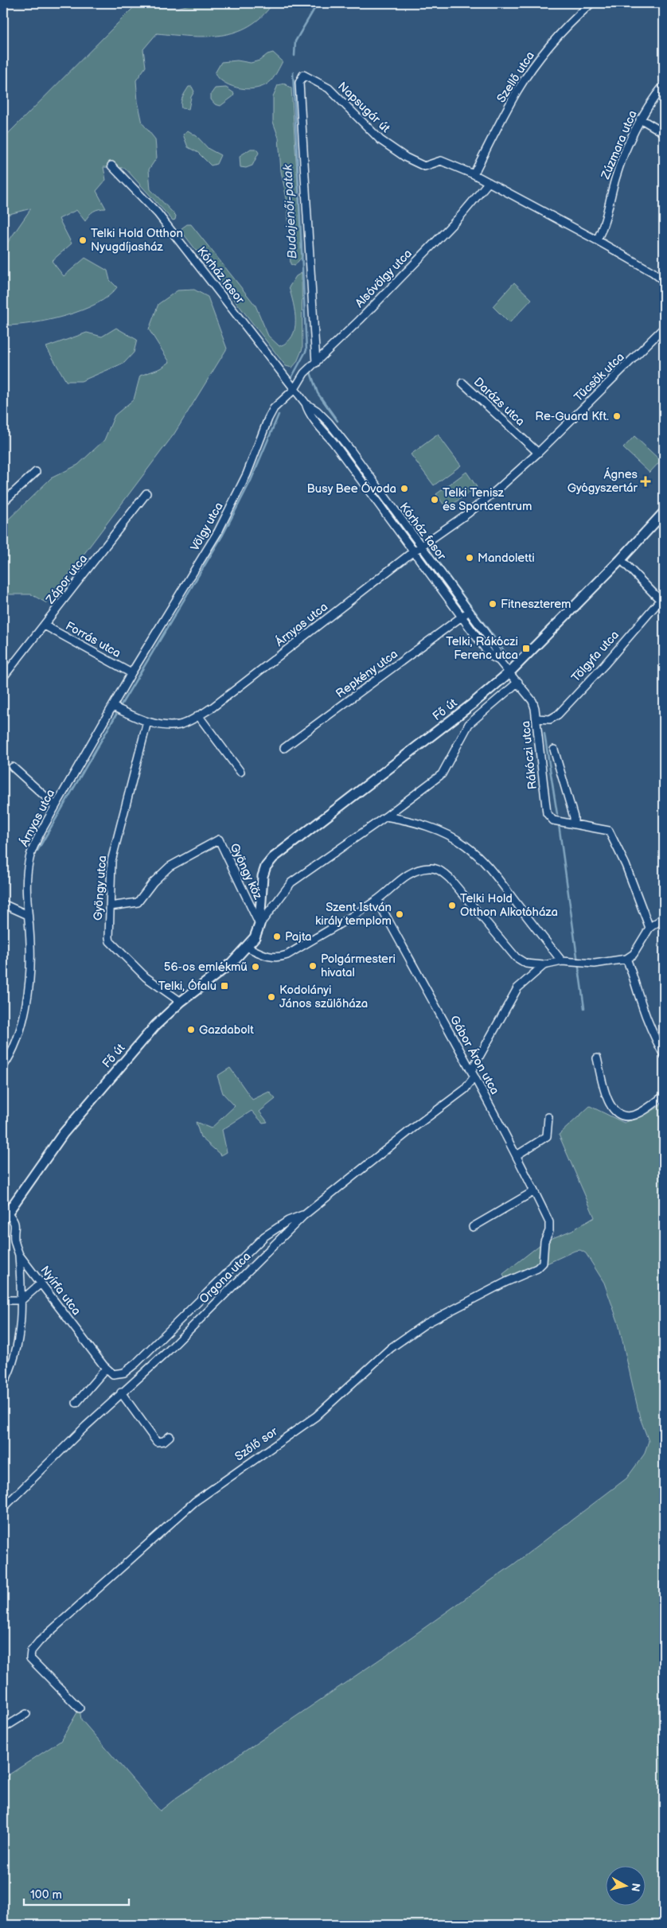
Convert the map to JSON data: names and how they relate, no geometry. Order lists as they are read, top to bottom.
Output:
{
  "streets": {
    "main road": ["Fő út"],
    "street": [
      "Szellő utca",
      "Napsugár út",
      "Zúzmara utca",
      "Kórház fasor",
      "Alsóvölgy utca",
      "Tücsök utca",
      "Darázs utca",
      "Völgy utca",
      "Zápor utca",
      "Árnyas utca",
      "Forrás utca",
      "Tölgyfa utca",
      "Repkény utca",
      "Rákóczi utca",
      "Gyöngy köz",
      "Gyöngy utca",
      "Gábor Áron utca",
      "Orgona utca",
      "Nyírfa utca",
      "Szőlő sor"
    ]
  },
  "crossings": [
    ["Szellő utca", "Napsugár út"],
    ["Napsugár út", "Zúzmara utca"],
    ["Napsugár út", "Alsóvölgy utca"],
    ["Kórház fasor", "Alsóvölgy utca"],
    ["Kórház fasor", "Tücsök utca"],
    ["Kórház fasor", "Völgy utca"],
    ["Kórház fasor", "Árnyas utca"],
    ["Kórház fasor", "Repkény utca"],
    ["Kórház fasor", "Fő út"],
    ["Kórház fasor", "Rákóczi utca"],
    ["Alsóvölgy utca", "Völgy utca"],
    ["Tücsök utca", "Darázs utca"],
    ["Tücsök utca", "Árnyas utca"],
    ["Völgy utca", "Árnyas utca"],
    ["Völgy utca", "Forrás utca"],
    ["Zápor utca", "Forrás utca"],
    ["Árnyas utca", "Forrás utca"],
    ["Árnyas utca", "Gyöngy utca"],
    ["Tölgyfa utca", "Rákóczi utca"],
    ["Fő út", "Rákóczi utca"],
    ["Fő út", "Gyöngy köz"],
    ["Fő út", "Gyöngy utca"],
    ["Fő út", "Nyírfa utca"],
    ["Gyöngy köz", "Gyöngy utca"],
    ["Gábor Áron utca", "Orgona utca"],
    ["Gábor Áron utca", "Szőlő sor"],
    ["Orgona utca", "Nyírfa utca"]
  ],
  "water": ["Budajenői-patak"],
  "places": {
    "other": [
      "Telki Hold Otthon Nyugdíjasház",
      "Re-Guard Kft.",
      "Busy Bee Óvoda",
      "Telki Tenisz és Sportcentrum",
      "Mandoletti",
      "Fitneszterem",
      "Telki Hold Otthon Alkotóháza",
      "Szent István király templom",
      "Pajta",
      "Polgármesteri hivatal",
      "56-os emlékmű",
      "Kodolányi János szülőháza",
      "Gazdabolt"
    ],
    "health": ["Ágnes Gyógyszertár"],
    "transit": ["Telki, Rákóczi Ferenc utca", "Telki, Ófalu"]
  },
  "scale_bar": "100 m",
  "north": "right"
}
